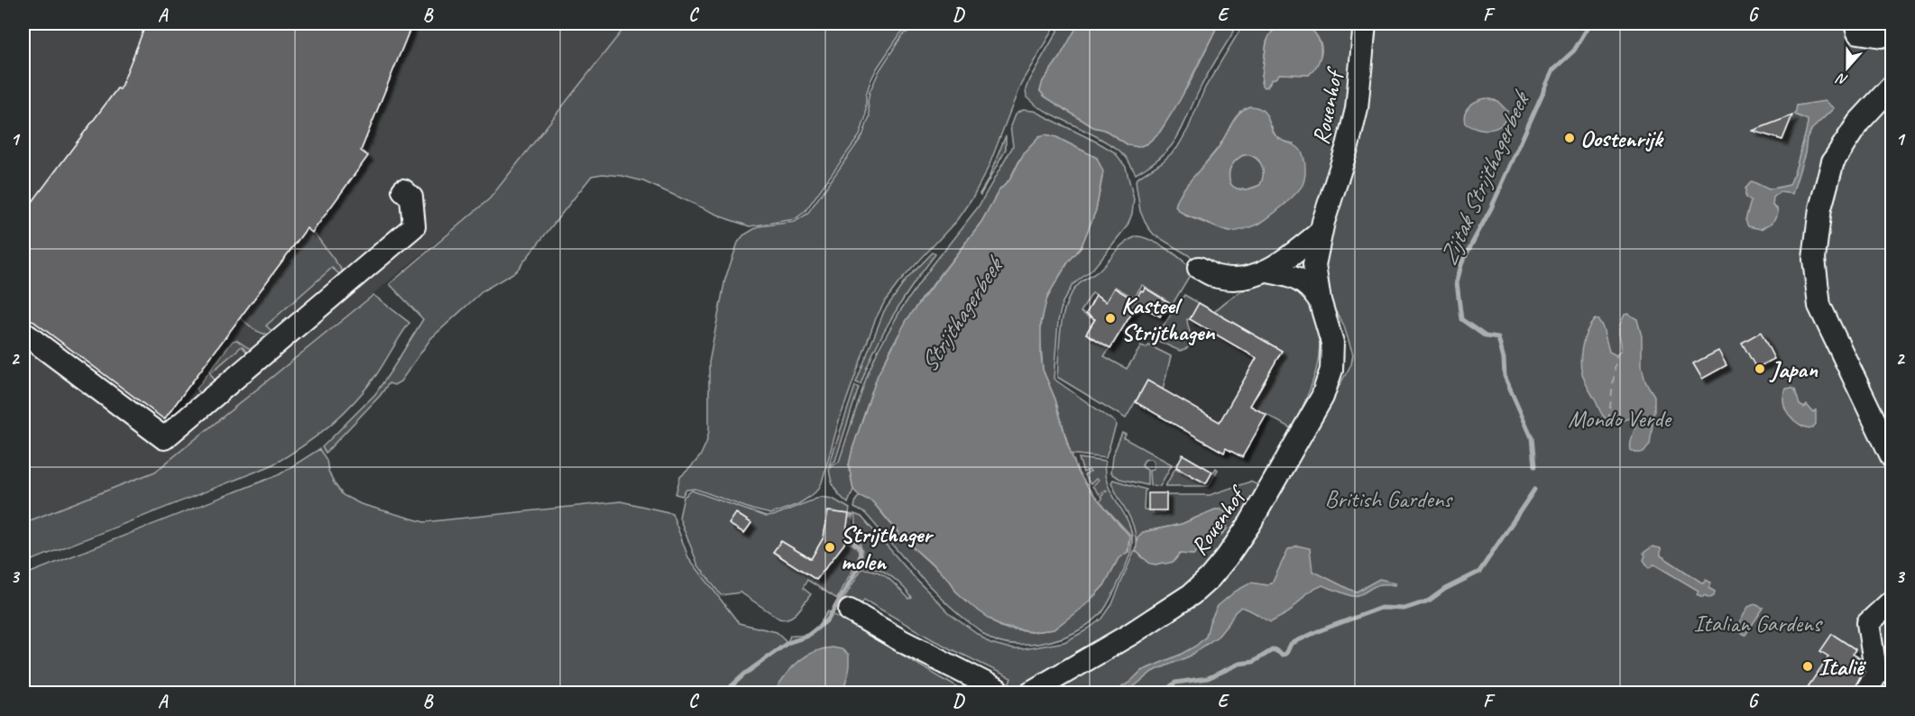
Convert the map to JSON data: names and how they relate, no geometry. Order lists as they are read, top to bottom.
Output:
{
  "streets": {
    "street": ["Rouenhof"]
  },
  "water": ["Zijtak Strijthagerbeek", "Strijthagerbeek"],
  "parks": ["Mondo Verde", "British Gardens", "Italian Gardens"],
  "places": [
    "Oostenrijk",
    "Kasteel Strijthagen",
    "Japan",
    "Strijthager molen",
    "Italië"
  ],
  "north": "bottom",
  "grid": {
    "columns": [
      "A",
      "B",
      "C",
      "D",
      "E",
      "F",
      "G"
    ],
    "rows": ["1", "2", "3"]
  }
}
